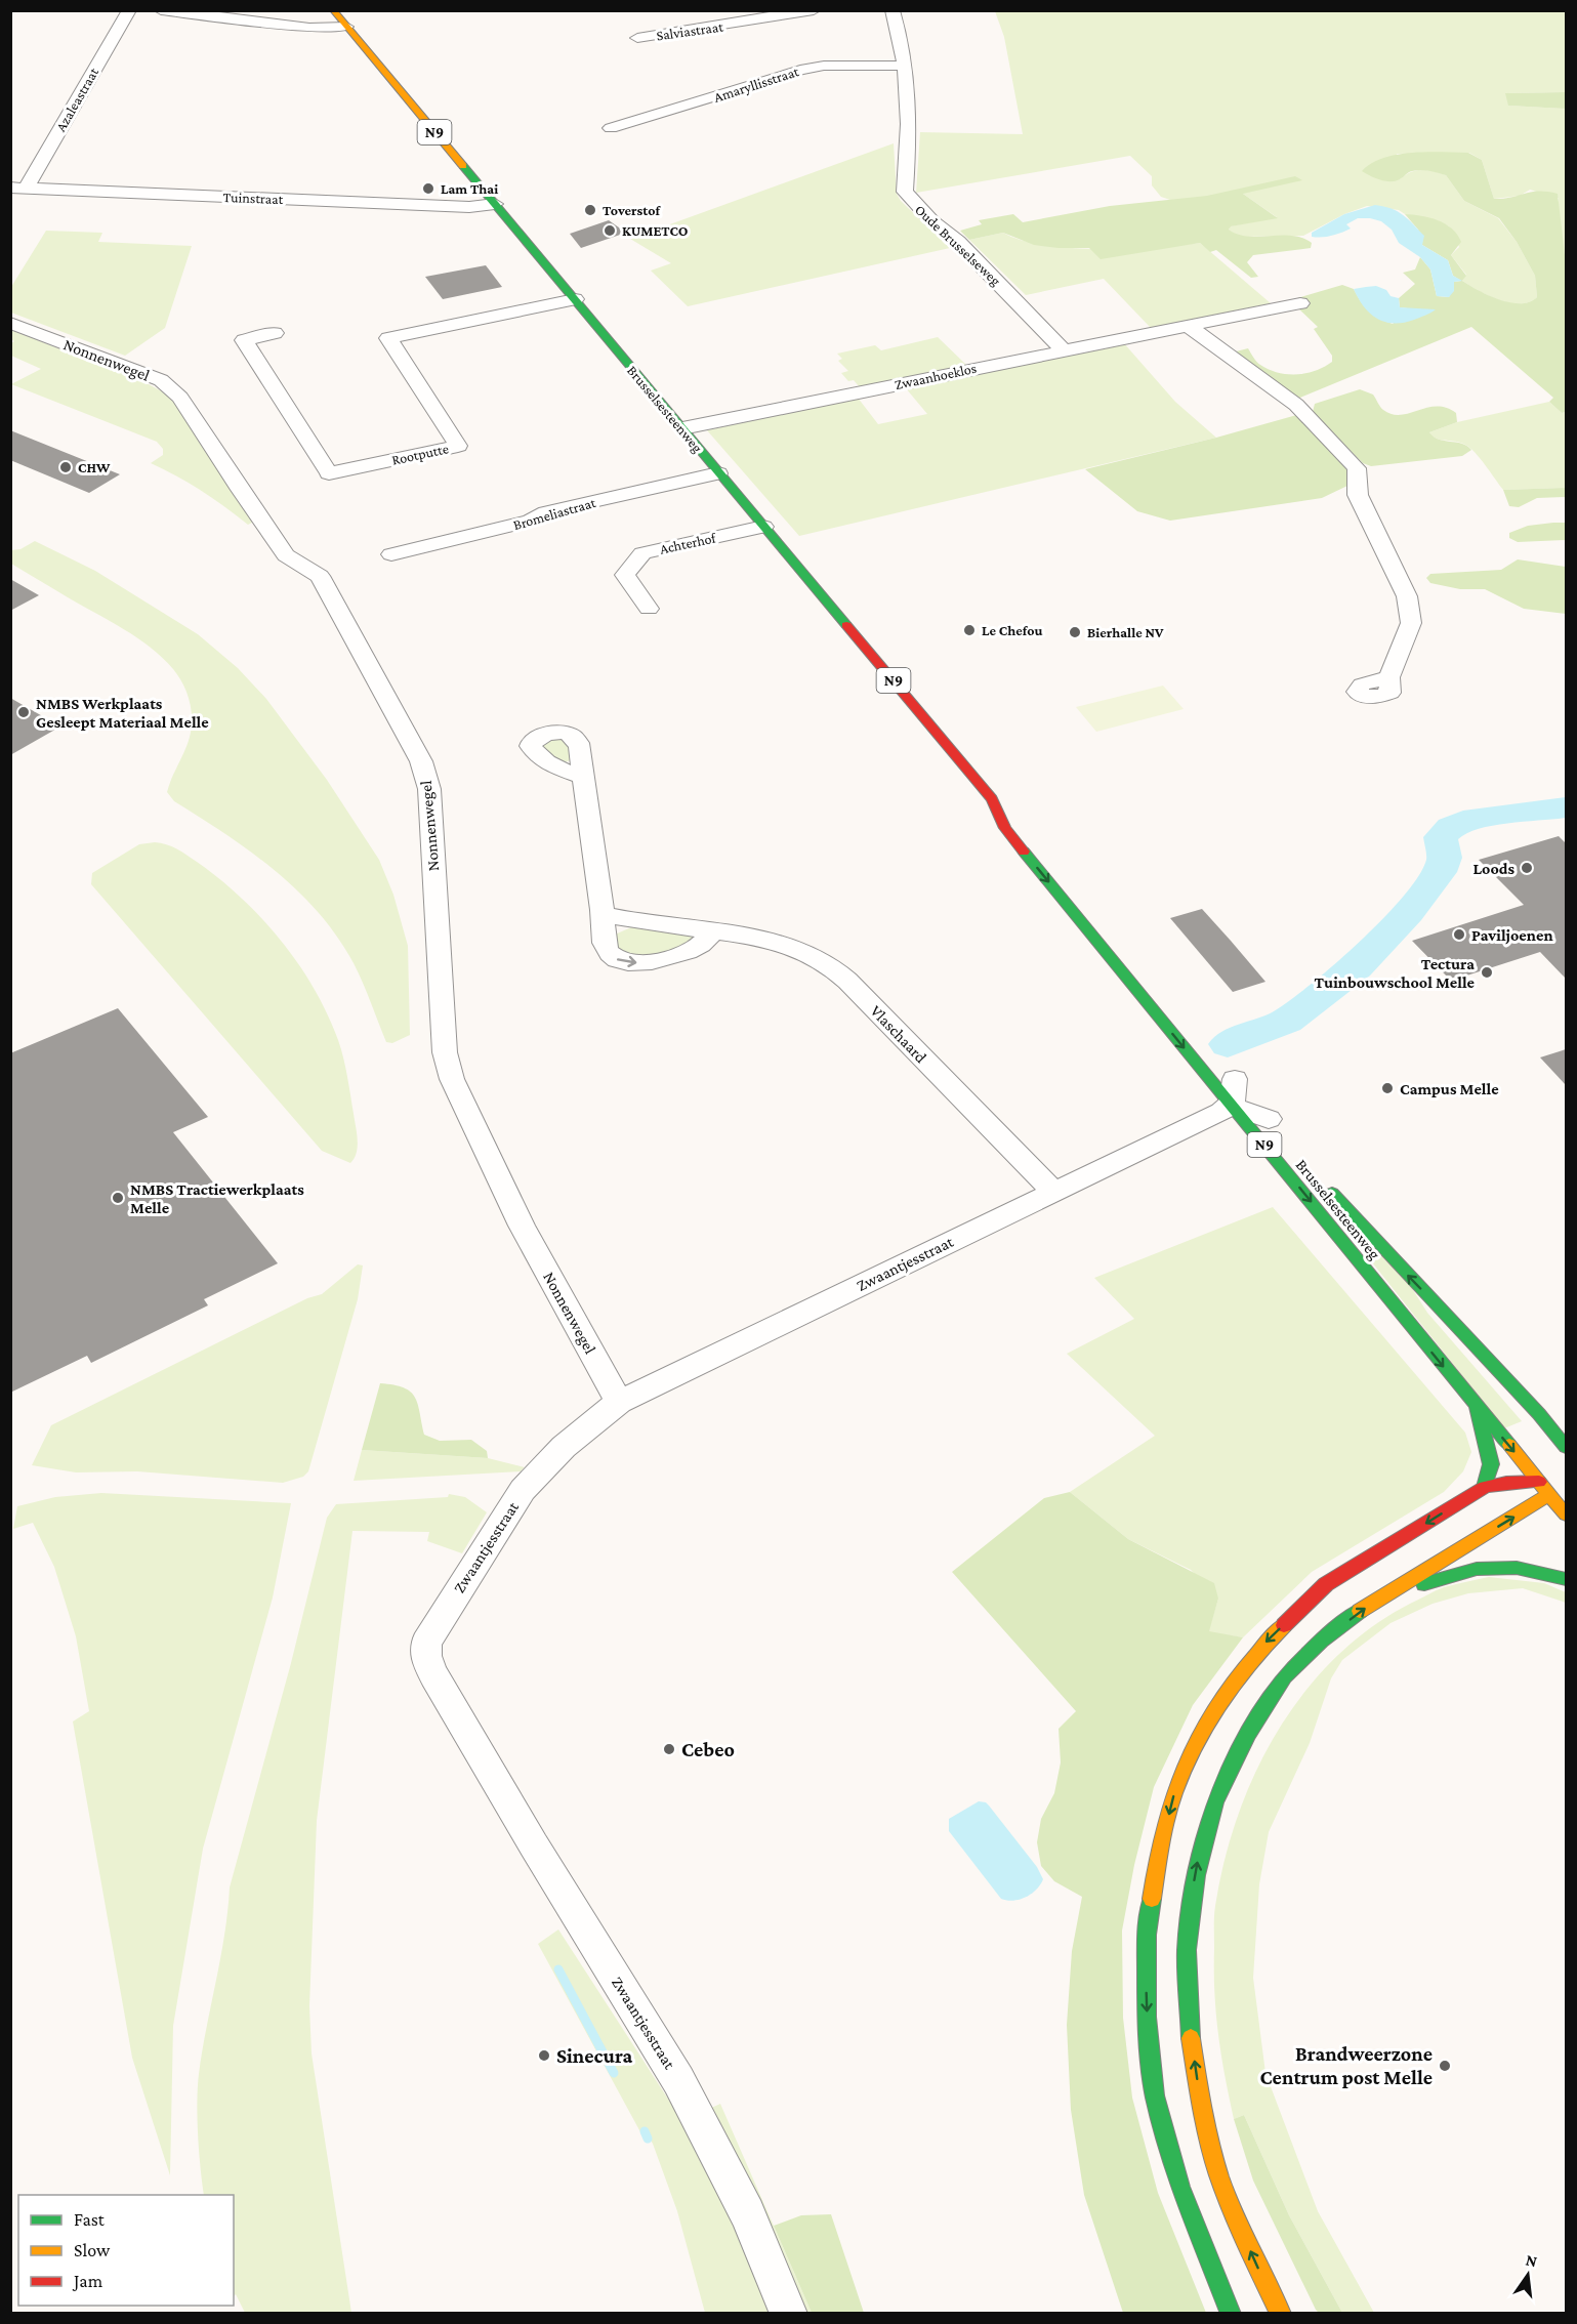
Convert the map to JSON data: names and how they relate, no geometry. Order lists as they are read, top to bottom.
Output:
{
  "streets": {
    "main road": ["N9", "Brusselsesteenweg"],
    "street": [
      "Salviastraat",
      "Amaryllisstraat",
      "Azaleastraat",
      "Tuinstraat",
      "Oude Brusselseweg",
      "Nonnenwegel",
      "Zwaanhoeklos",
      "Rootputte",
      "Bromeliastraat",
      "Achterhof",
      "Vlaschaard",
      "Zwaantjesstraat"
    ]
  },
  "crossings": [
    ["Amaryllisstraat", "Oude Brusselseweg"],
    ["Azaleastraat", "Tuinstraat"],
    ["Tuinstraat", "Brusselsesteenweg"],
    ["Oude Brusselseweg", "Zwaanhoeklos"],
    ["Nonnenwegel", "Zwaantjesstraat"],
    ["Zwaanhoeklos", "Brusselsesteenweg"],
    ["Brusselsesteenweg", "Rootputte"],
    ["Brusselsesteenweg", "Bromeliastraat"],
    ["Brusselsesteenweg", "Achterhof"],
    ["Brusselsesteenweg", "Zwaantjesstraat"],
    ["Vlaschaard", "Zwaantjesstraat"]
  ],
  "places": [
    "Lam Thai",
    "Toverstof",
    "KUMETCO",
    "CHW",
    "Le Chefou",
    "Bierhalle NV",
    "NMBS Werkplaats Gesleept Materiaal Melle",
    "Loods",
    "Paviljoenen",
    "Tectura Tuinbouwschool Melle",
    "Campus Melle",
    "NMBS Tractiewerkplaats Melle",
    "Cebeo",
    "Sinecura",
    "Brandweerzone Centrum post Melle"
  ],
  "legend": ["Fast", "Slow", "Jam"],
  "north": "top"
}
